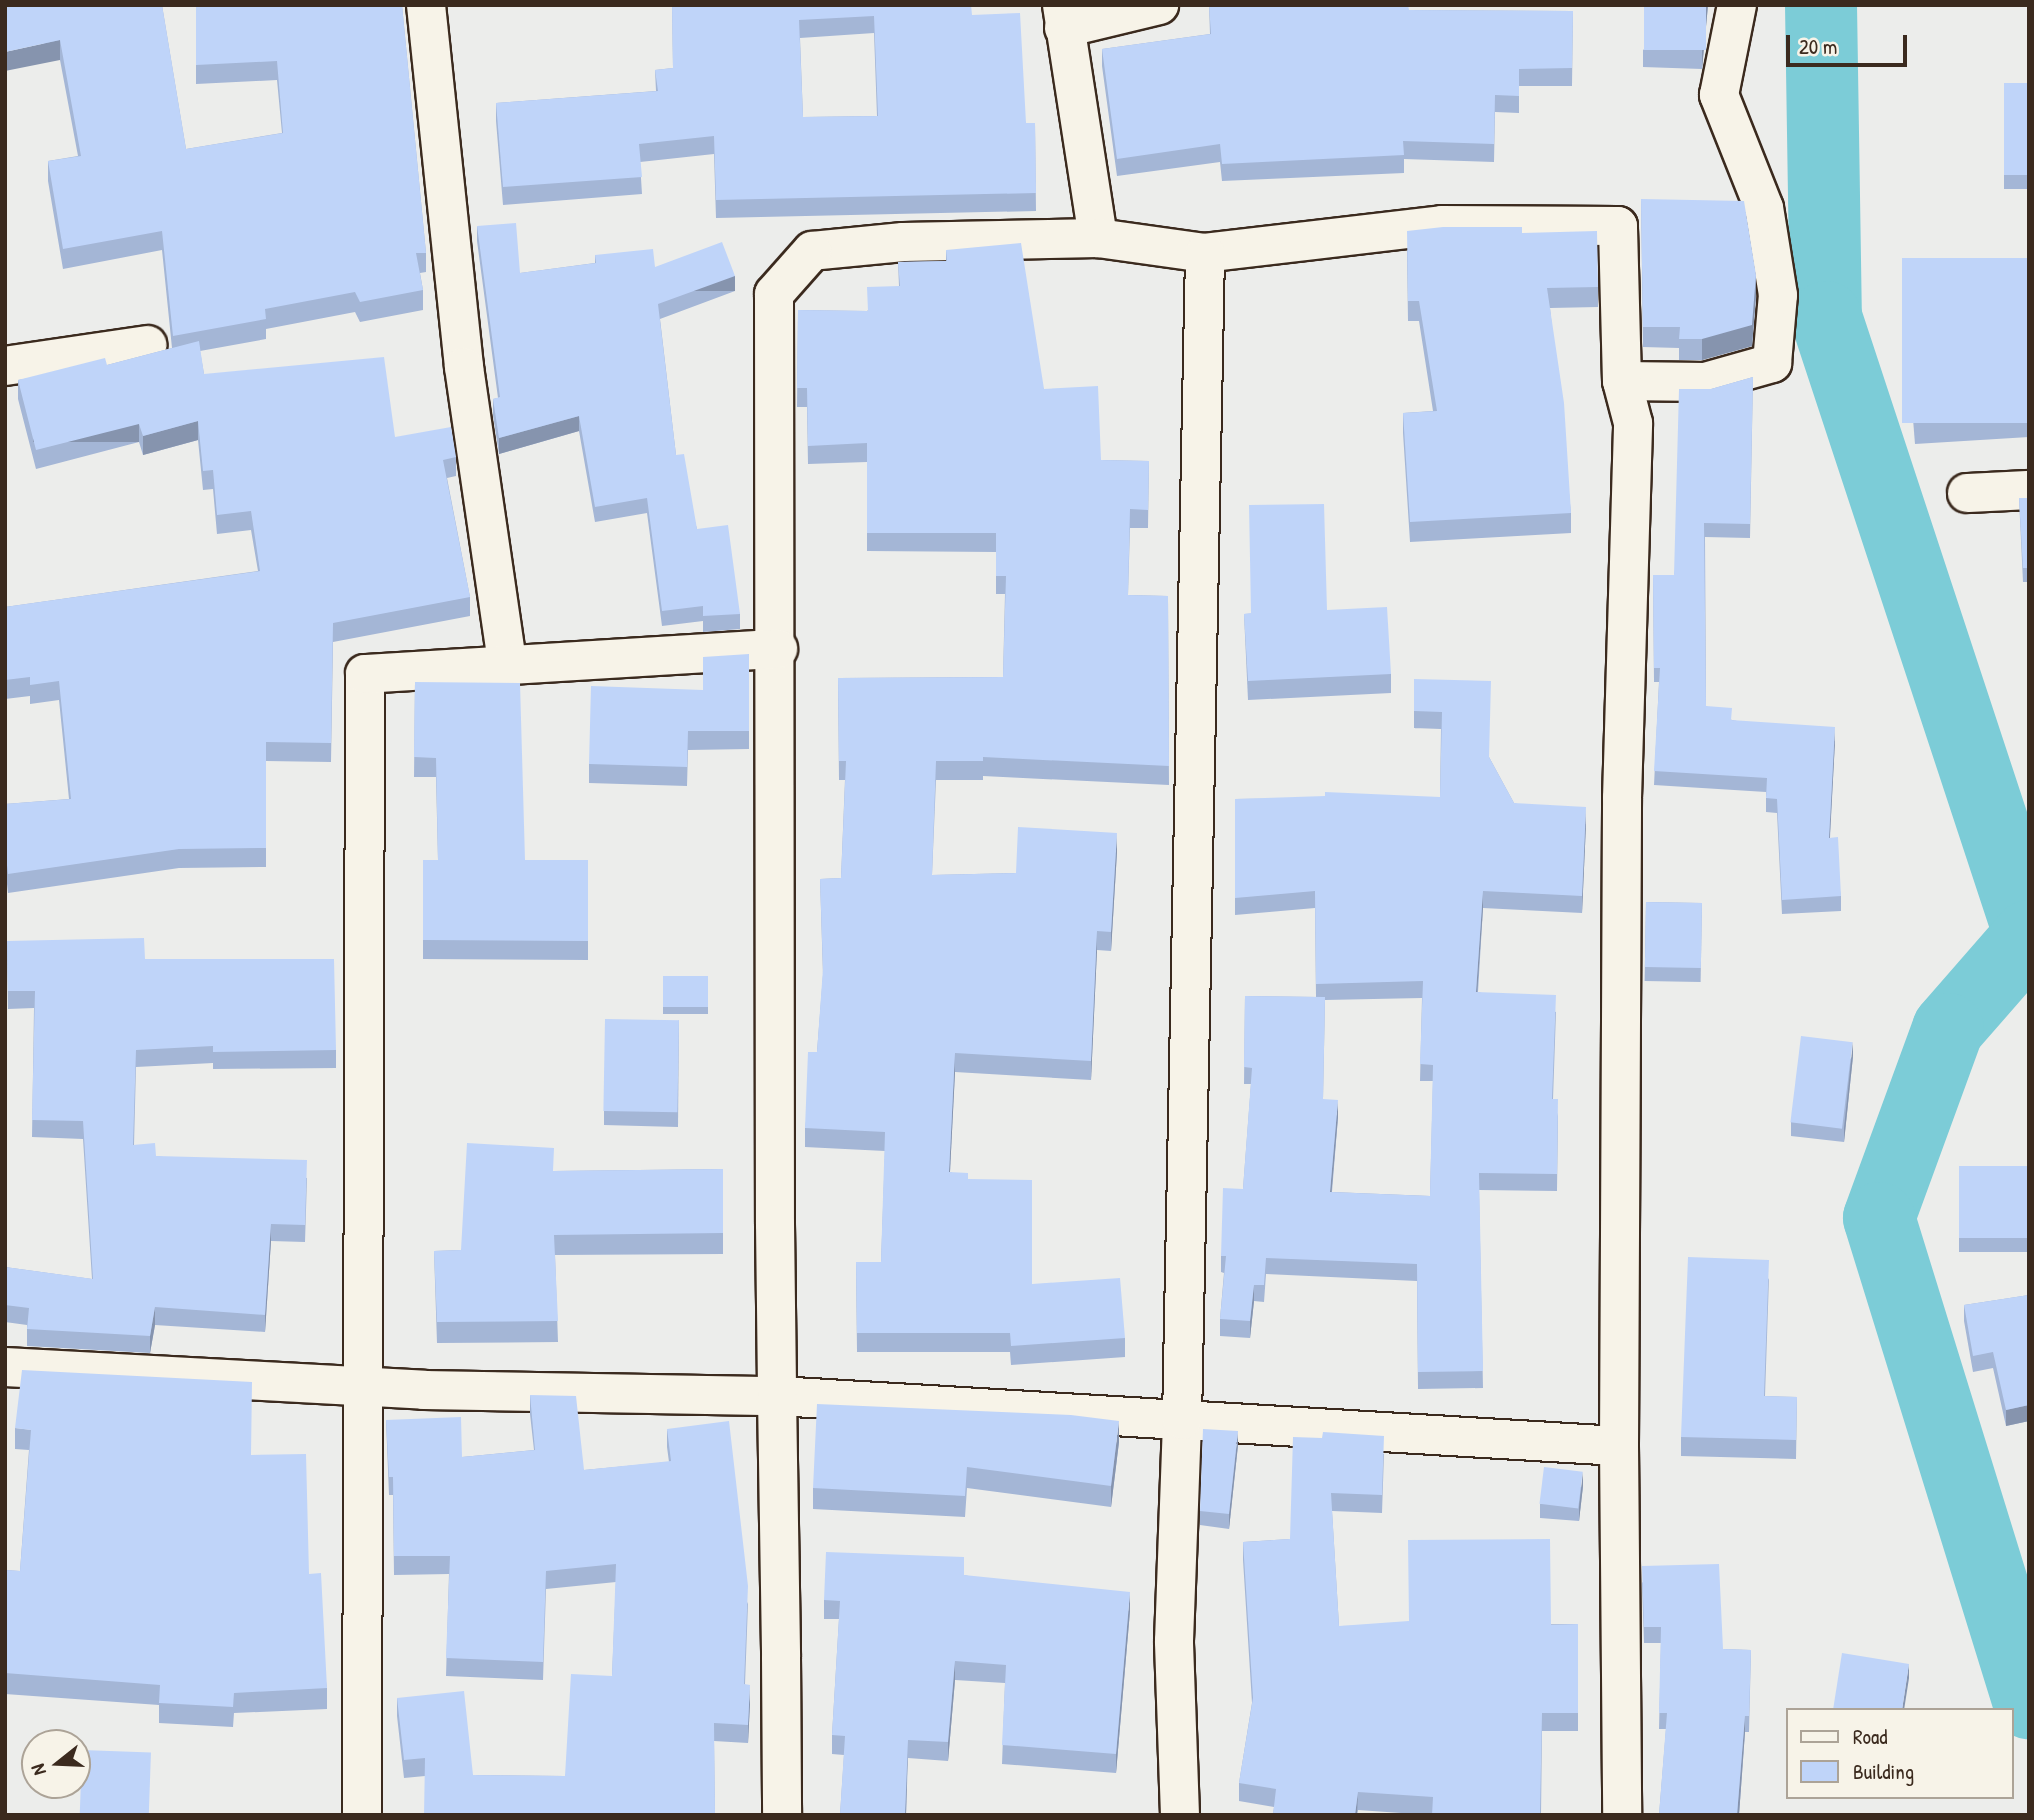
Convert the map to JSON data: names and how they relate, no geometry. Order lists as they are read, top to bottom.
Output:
{
  "legend": ["Road", "Building"],
  "scale_bar": "20 m",
  "north": "left"
}
